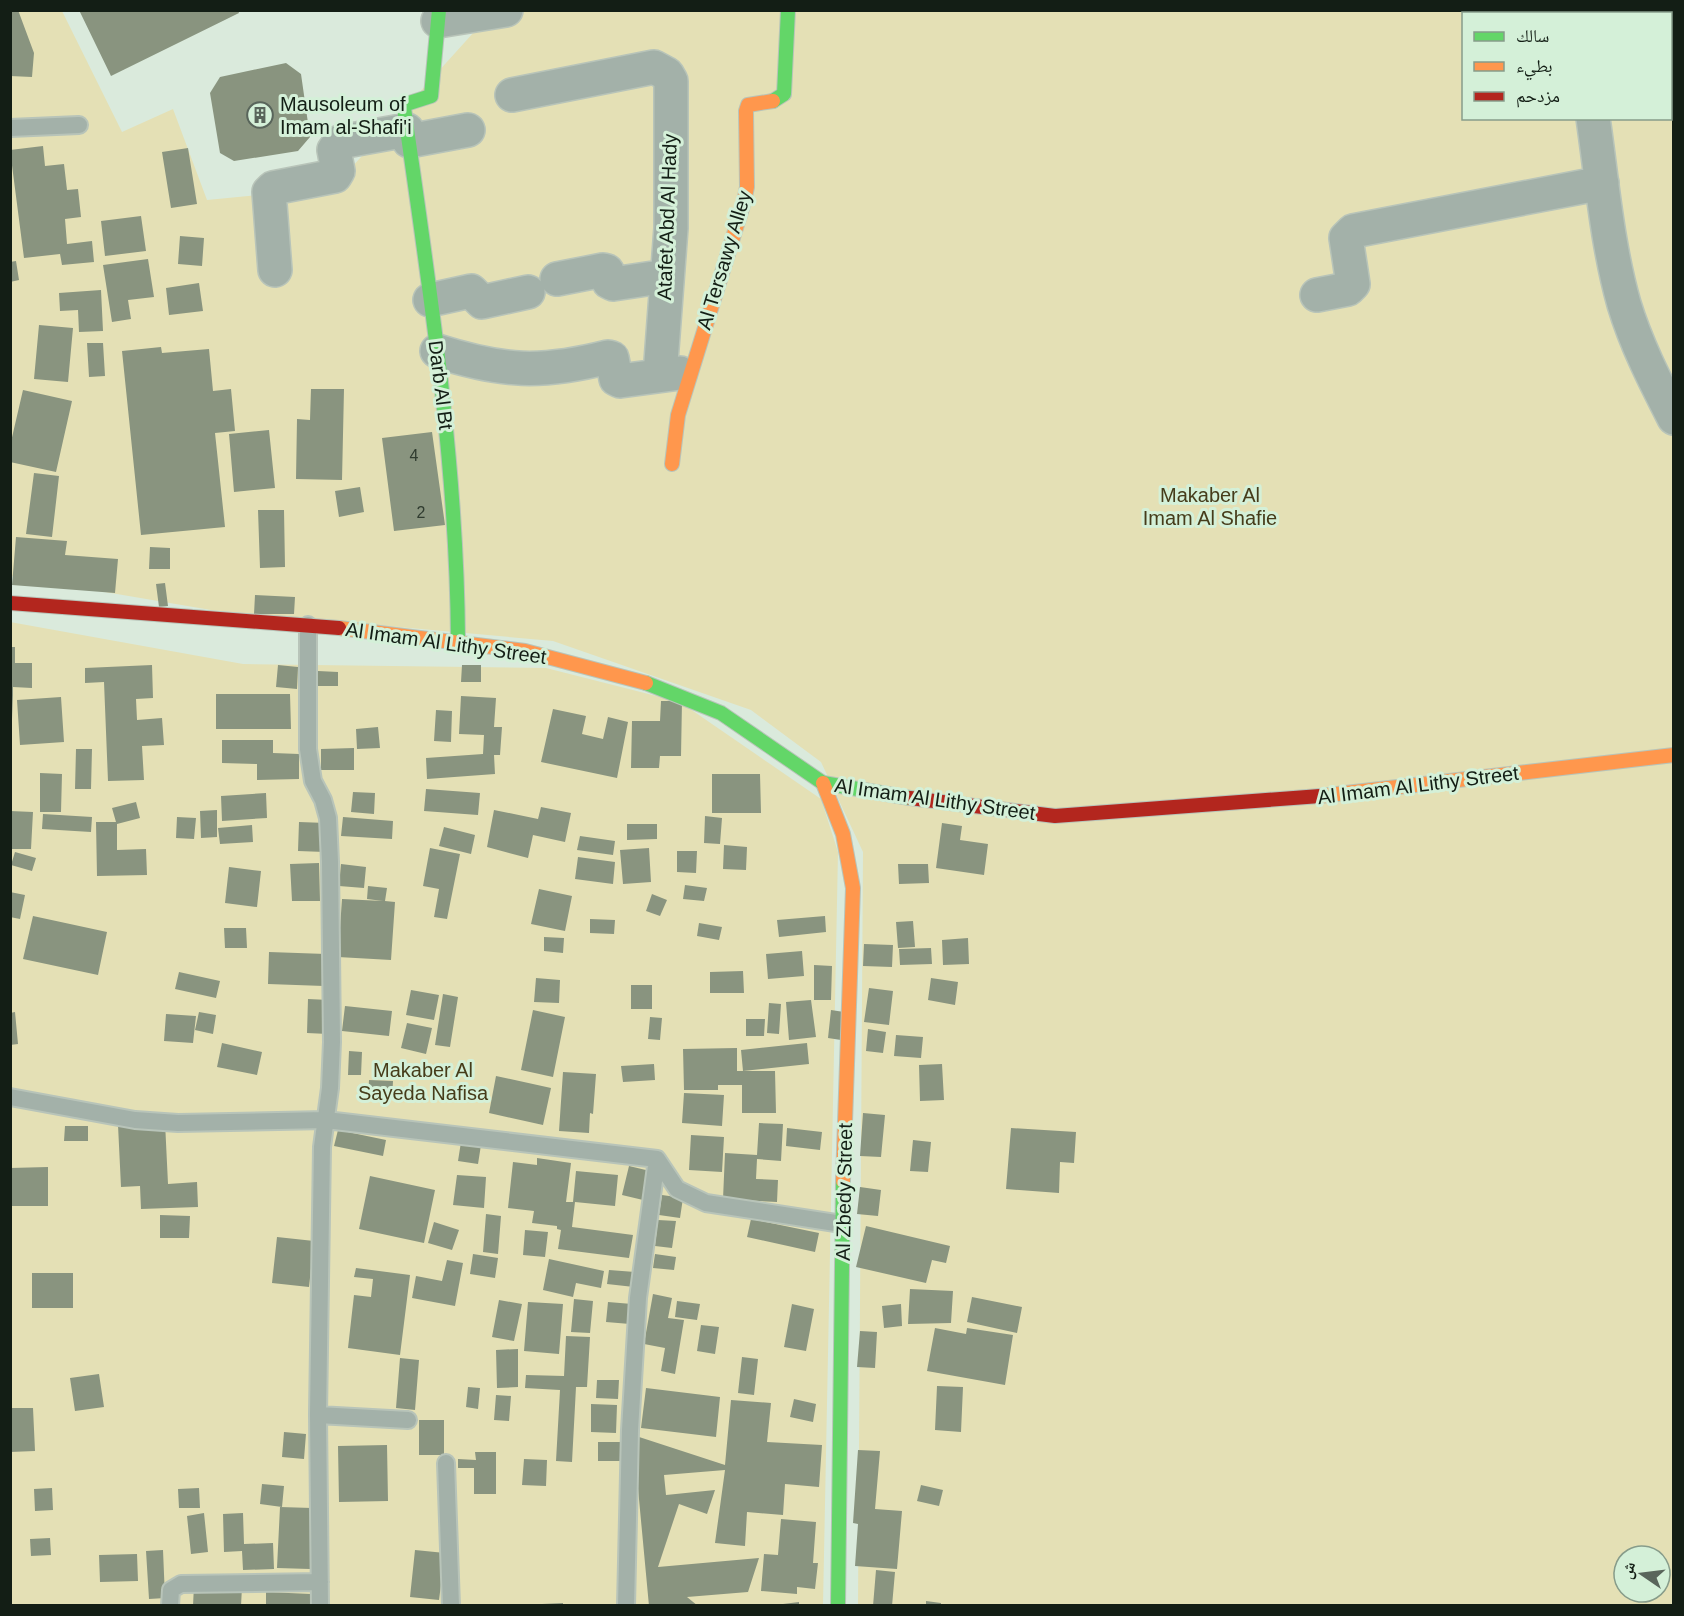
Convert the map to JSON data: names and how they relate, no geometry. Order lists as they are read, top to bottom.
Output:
{
  "streets": {
    "street": [
      "Atafet Abd Al Hady",
      "Al Tersawy Alley",
      "Darb Al Bt",
      "Al Imam Al Lithy Street",
      "Al Zbedy Street"
    ]
  },
  "crossings": [
    ["Atafet Abd Al Hady", "Al Tersawy Alley"],
    ["Darb Al Bt", "Al Imam Al Lithy Street"],
    ["Al Imam Al Lithy Street", "Al Zbedy Street"]
  ],
  "parks": ["Makaber Al Imam Al Shafie", "Makaber Al Sayeda Nafisa"],
  "places": {
    "building": ["Mausoleum of Imam al-Shafi'i"]
  },
  "house_numbers": ["4", "2"],
  "legend": ["سالك", "بطيء", "مزدحم"],
  "north": "left"
}
